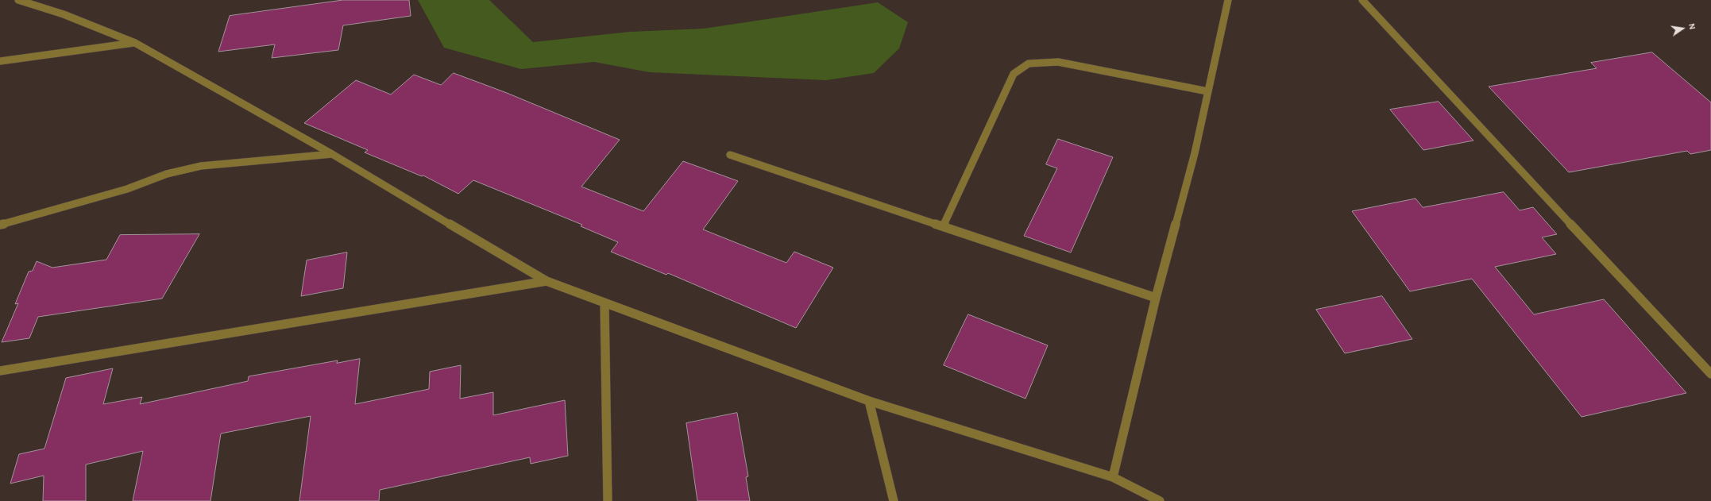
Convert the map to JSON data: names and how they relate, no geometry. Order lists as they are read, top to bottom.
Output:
{
  "north": "right"
}
